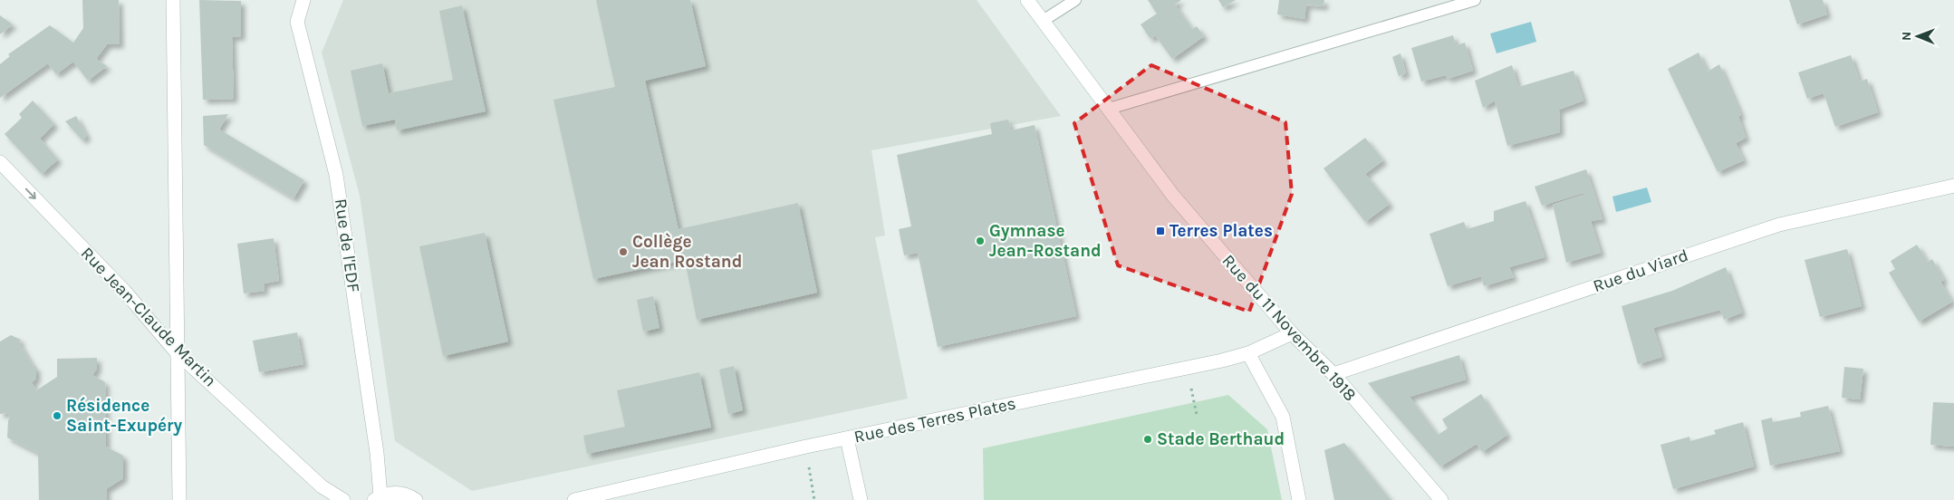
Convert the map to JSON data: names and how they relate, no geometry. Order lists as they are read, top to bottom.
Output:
{
  "streets": {
    "street": [
      "Rue de l'EDF",
      "Rue du Viard",
      "Rue Jean-Claude Martin",
      "Rue du 11 Novembre 1918",
      "Rue des Terres Plates"
    ]
  },
  "crossings": [
    ["Rue du Viard", "Rue du 11 Novembre 1918"],
    ["Rue du 11 Novembre 1918", "Rue des Terres Plates"]
  ],
  "one_way": ["Rue Jean-Claude Martin"],
  "places": {
    "transit": ["Terres Plates"],
    "other": [
      "Gymnase Jean-Rostand",
      "Collège Jean Rostand",
      "Résidence Saint-Exupéry",
      "Stade Berthaud"
    ]
  },
  "north": "left"
}
